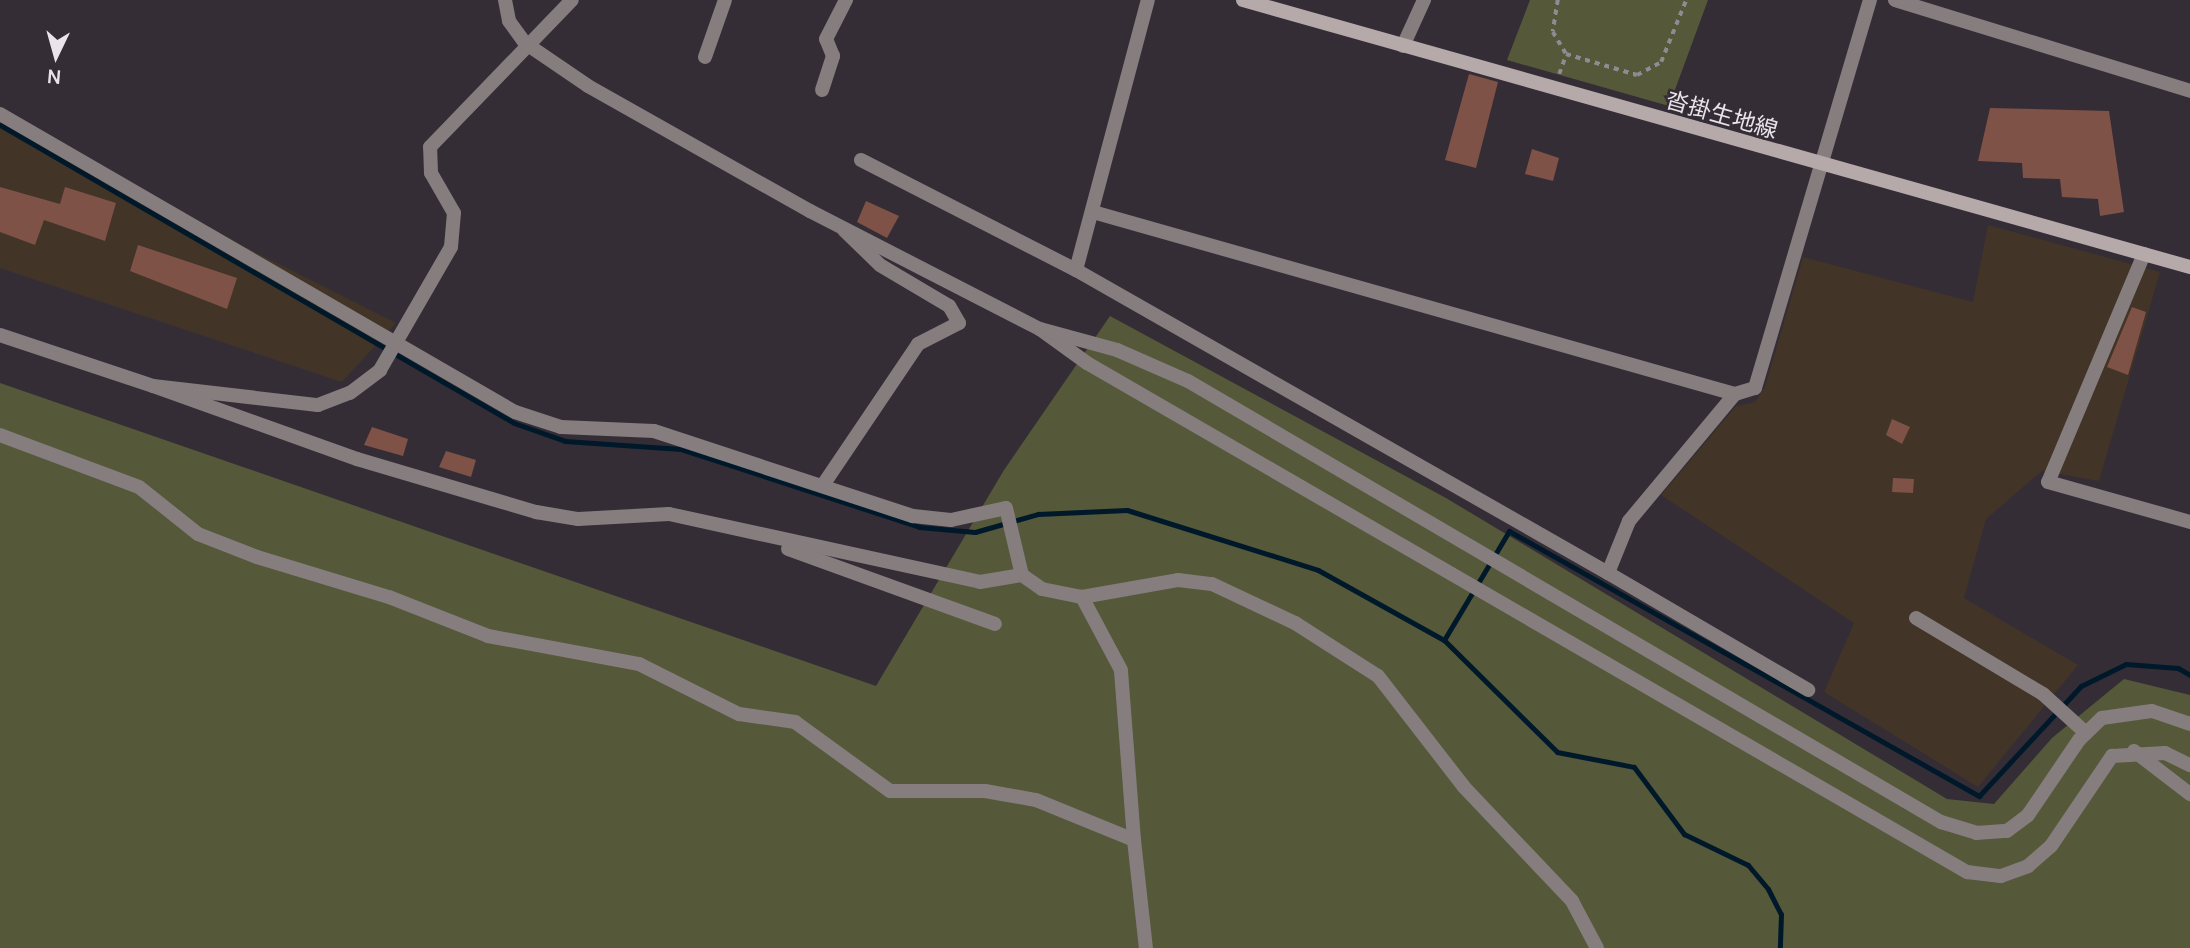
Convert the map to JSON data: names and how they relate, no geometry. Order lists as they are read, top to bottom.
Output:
{
  "streets": {
    "main road": ["沓掛生地線"]
  },
  "north": "bottom"
}
